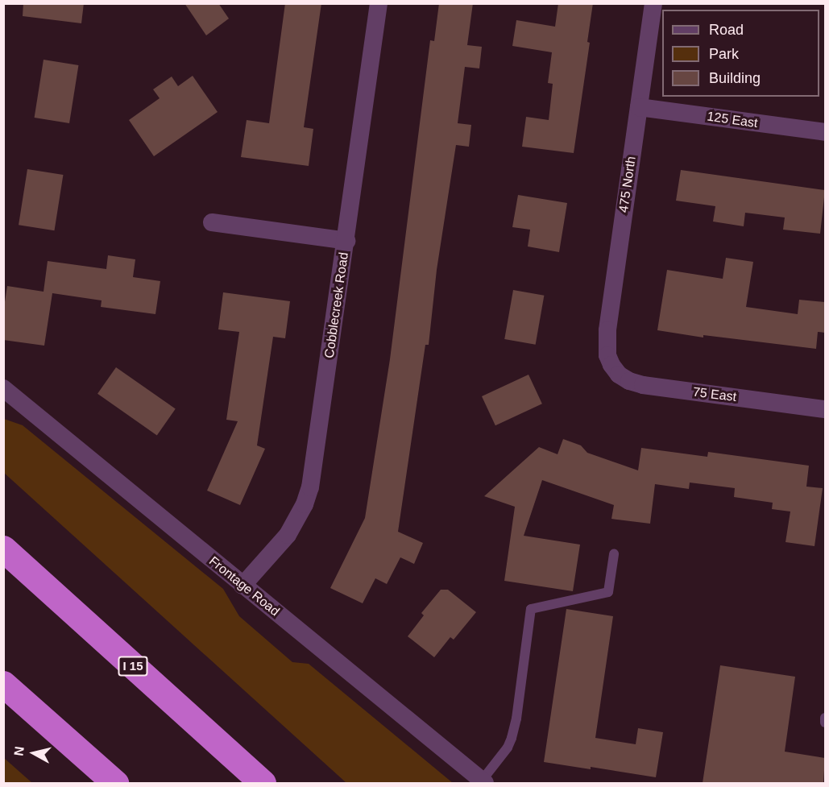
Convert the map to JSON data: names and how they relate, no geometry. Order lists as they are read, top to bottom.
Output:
{
  "streets": {
    "highway": ["I 15"],
    "street": [
      "125 East",
      "475 North",
      "Cobblecreek Road",
      "75 East",
      "Frontage Road"
    ]
  },
  "crossings": [
    ["125 East", "475 North"],
    ["475 North", "75 East"],
    ["Cobblecreek Road", "Frontage Road"]
  ],
  "legend": ["Road", "Park", "Building"],
  "north": "left"
}
